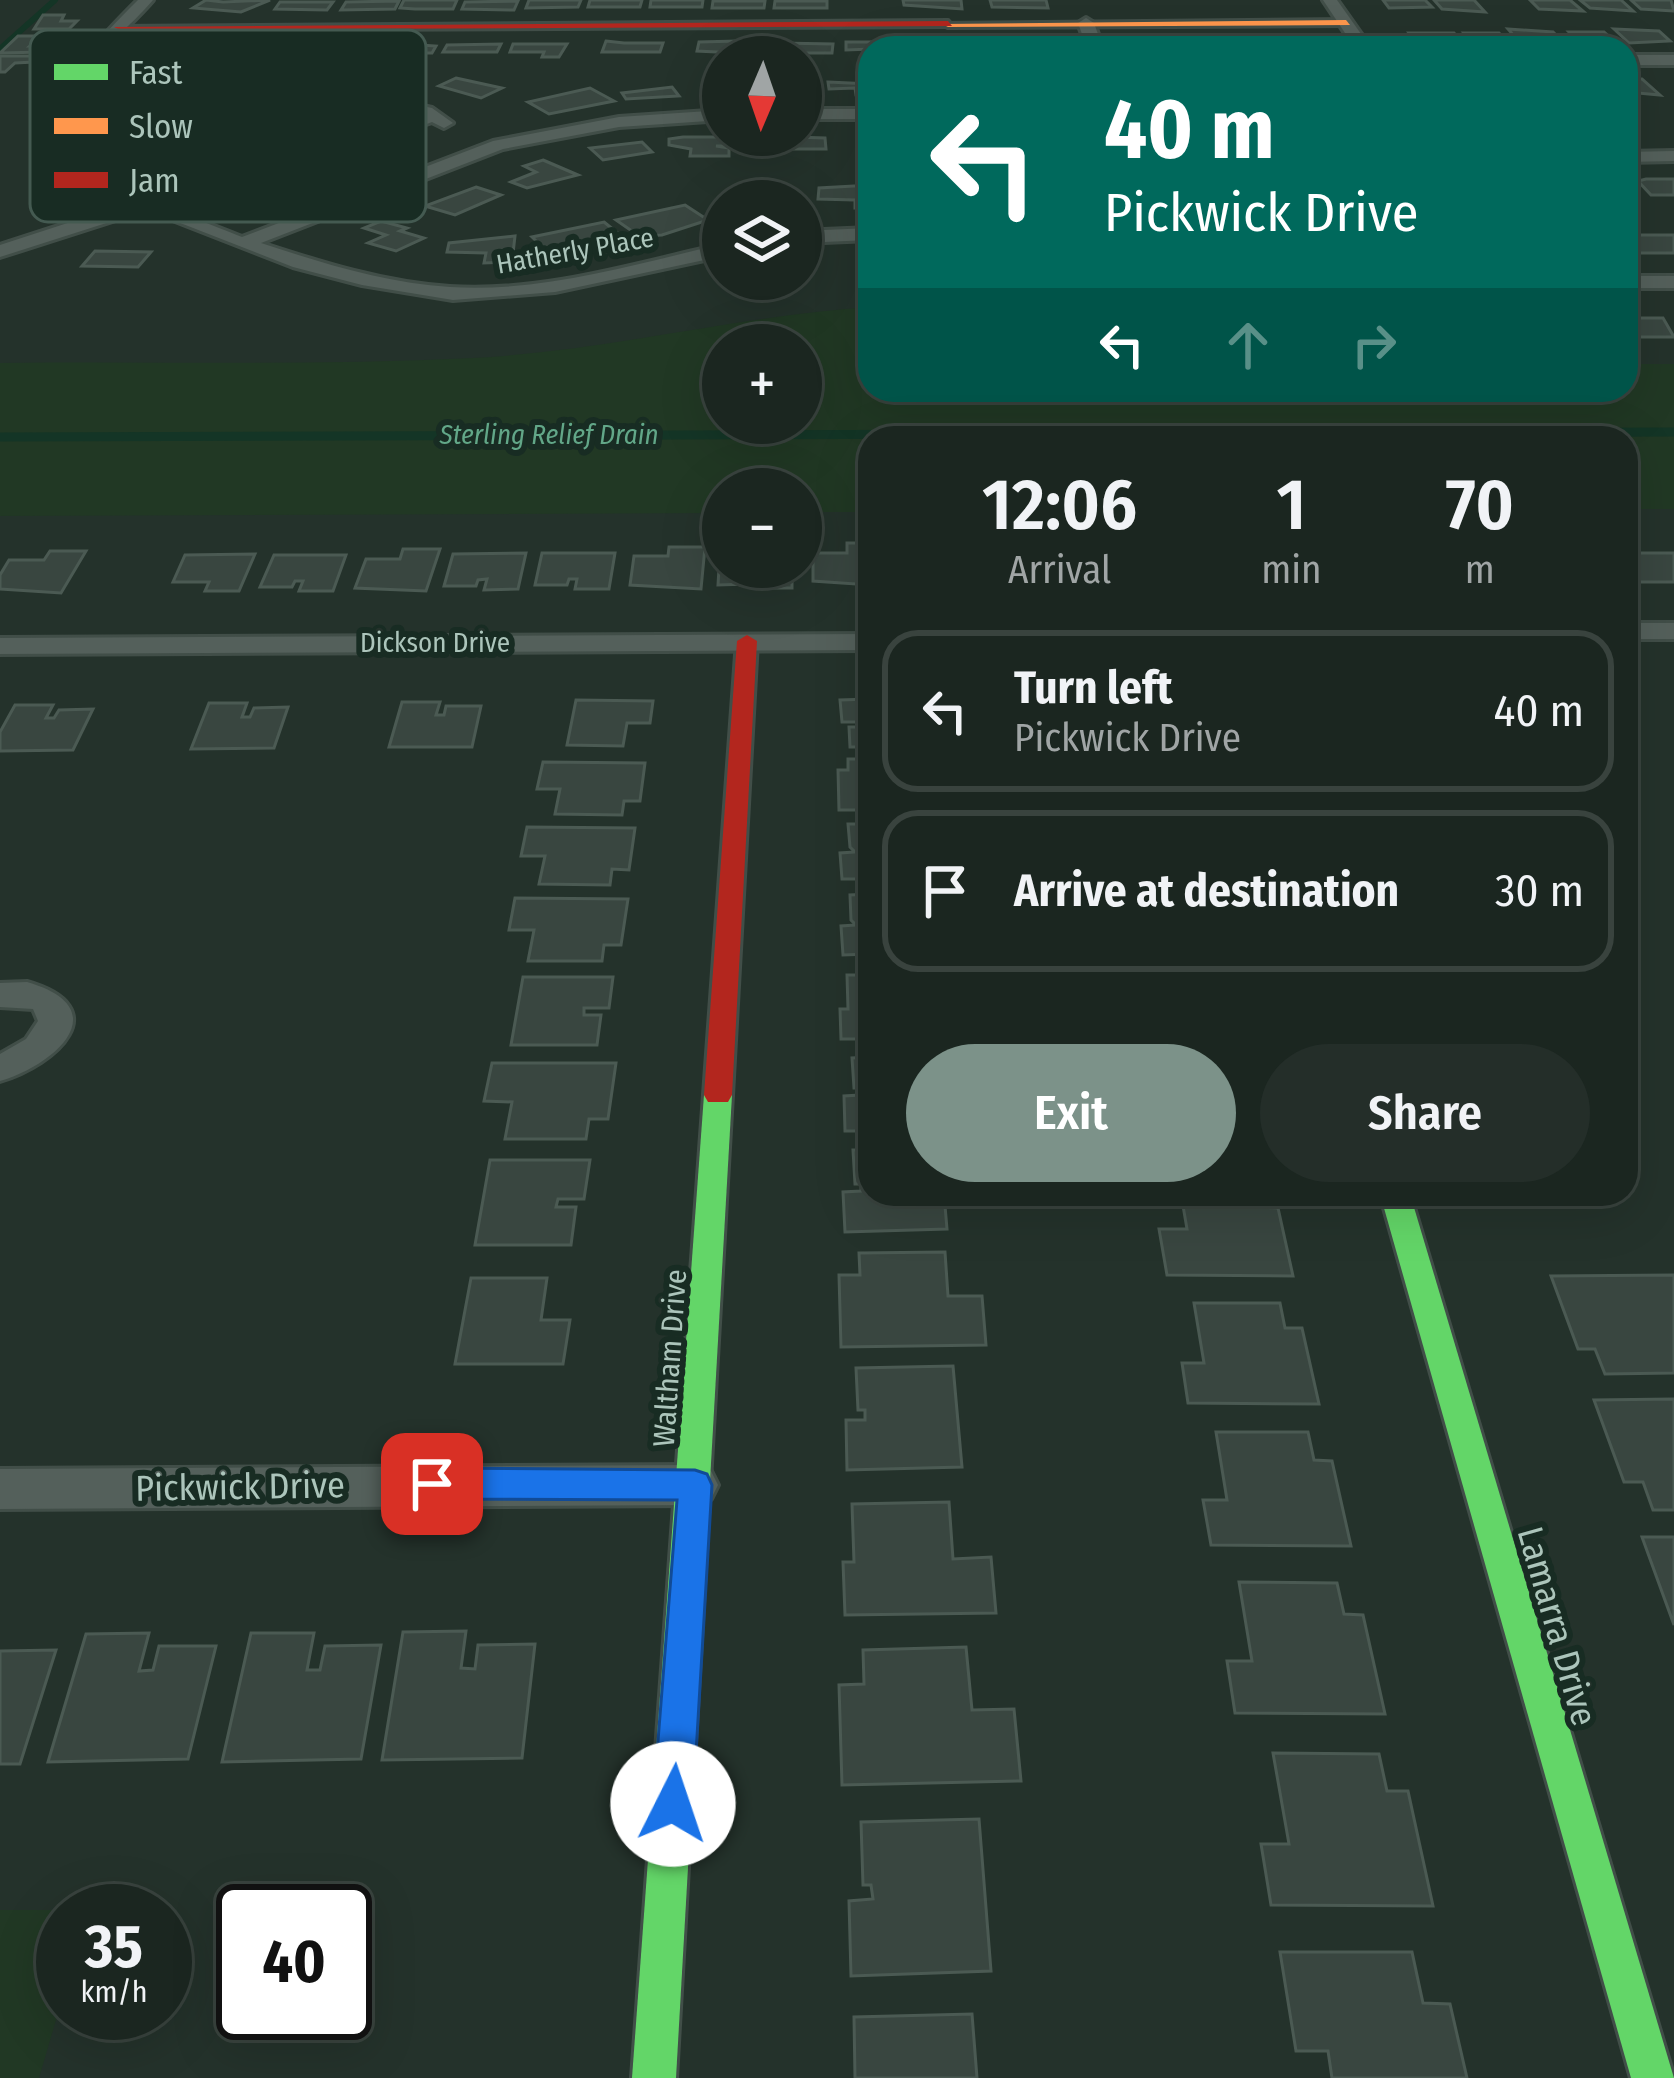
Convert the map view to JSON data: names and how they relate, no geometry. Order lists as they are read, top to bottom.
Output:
{
  "streets": {
    "street": [
      "Hatherly Place",
      "Dickson Drive",
      "Waltham Drive",
      "Pickwick Drive",
      "Lamarra Drive"
    ]
  },
  "crossings": [
    ["Dickson Drive", "Waltham Drive"],
    ["Waltham Drive", "Pickwick Drive"]
  ],
  "water": ["Sterling Relief Drain"],
  "legend": ["Fast", "Slow", "Jam"],
  "north": "bottom",
  "page": {
    "map_buttons": ["+", "−"],
    "turn": ["40 m", "Pickwick Drive"],
    "eta": [
      "12:06",
      "Arrival",
      "1",
      "min",
      "70",
      "m"
    ],
    "list": [
      {
        "name": "Turn left",
        "note": "Pickwick Drive",
        "value": "40 m"
      },
      {
        "name": "Arrive at destination",
        "value": "30 m"
      }
    ],
    "buttons": ["Exit", "Share"],
    "speed": "35 km/h",
    "limit": "40"
  }
}
